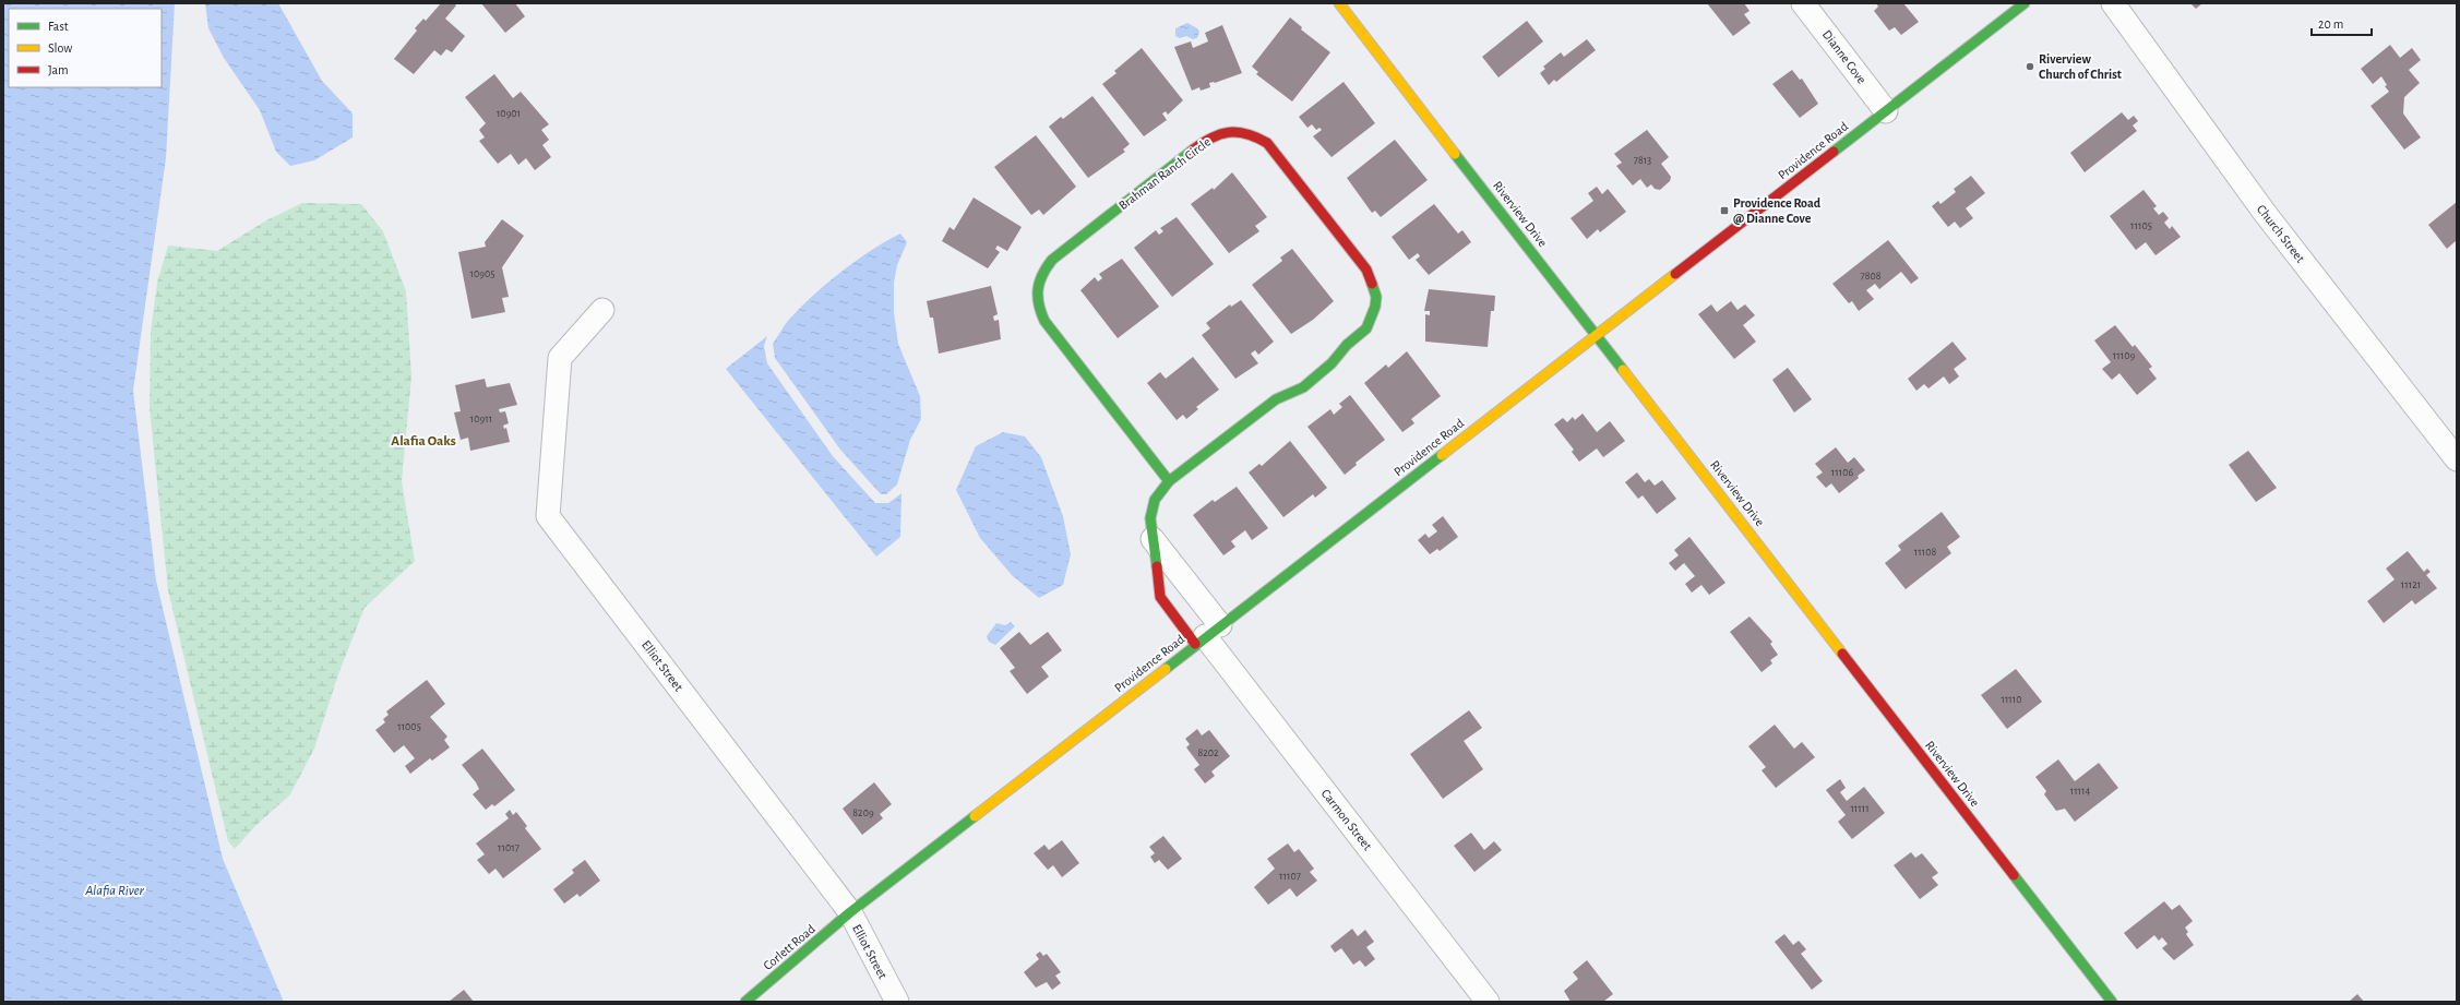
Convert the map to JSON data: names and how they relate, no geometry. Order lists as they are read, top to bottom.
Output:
{
  "streets": {
    "street": [
      "Dianne Cove",
      "Providence Road",
      "Brahman Ranch Circle",
      "Riverview Drive",
      "Church Street",
      "Elliot Street",
      "Carmon Street",
      "Corlett Road"
    ]
  },
  "crossings": [
    ["Dianne Cove", "Providence Road"],
    ["Providence Road", "Brahman Ranch Circle"],
    ["Providence Road", "Riverview Drive"],
    ["Providence Road", "Elliot Street"],
    ["Providence Road", "Carmon Street"],
    ["Providence Road", "Corlett Road"],
    ["Brahman Ranch Circle", "Carmon Street"],
    ["Elliot Street", "Corlett Road"]
  ],
  "districts": ["Alafia Oaks"],
  "water": ["Alafia River"],
  "places": {
    "other": ["Riverview Church of Christ"],
    "transit": ["Providence Road @ Dianne Cove"]
  },
  "house_numbers": [
    "10901",
    "7813",
    "11105",
    "10905",
    "7808",
    "11109",
    "10911",
    "11106",
    "11108",
    "11121",
    "11110",
    "11005",
    "8202",
    "11114",
    "11111",
    "8209",
    "11017",
    "11107"
  ],
  "legend": ["Fast", "Slow", "Jam"],
  "scale_bar": "20 m"
}
